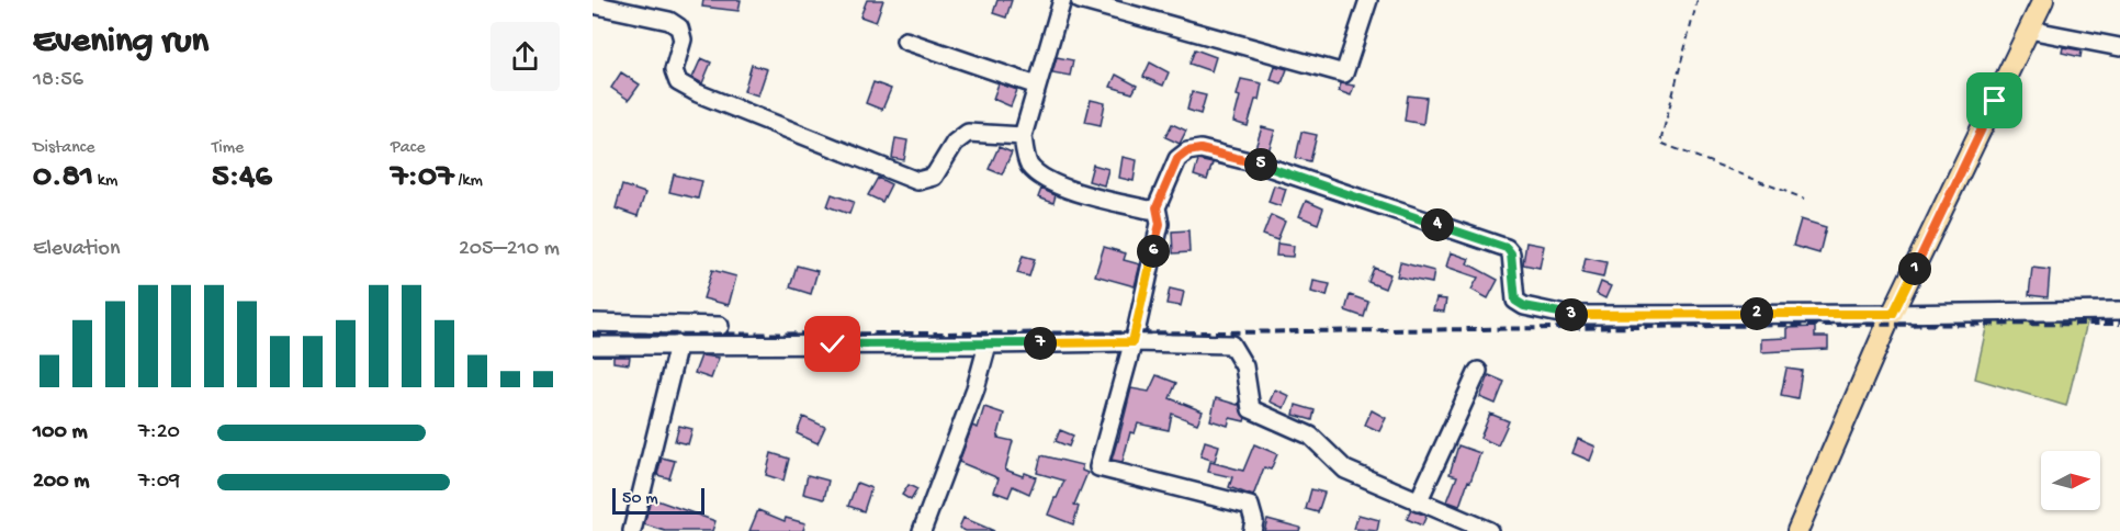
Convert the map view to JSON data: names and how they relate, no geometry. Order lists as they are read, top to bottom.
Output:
{
  "scale_bar": "50 m",
  "north": "right",
  "page": {
    "heading": ["Evening run", "18:56"],
    "stats": [
      ["Distance", "0.81 km"],
      ["Time", "5:46"],
      ["Pace", "7:07 /km"]
    ],
    "pins": [
      "5",
      "4",
      "6",
      "1",
      "2",
      "3",
      "7"
    ],
    "chart": ["Elevation", "205–210 m"],
    "list": [
      {
        "name": "100 m",
        "note": "7:20"
      },
      {
        "name": "200 m",
        "note": "7:09"
      }
    ],
    "scale": "50 m"
  }
}
